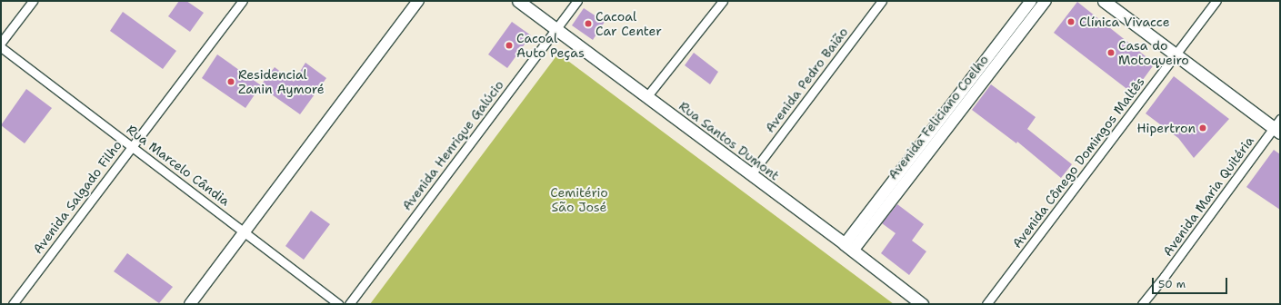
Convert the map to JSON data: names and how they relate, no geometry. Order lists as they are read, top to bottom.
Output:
{
  "streets": {
    "main road": ["Rua Santos Dumont"],
    "street": [
      "Avenida Pedro Baião",
      "Avenida Feliciano Coelho",
      "Avenida Henrique Galúcio",
      "Avenida Cônego Domingos Maltês",
      "Rua Marcelo Cândia",
      "Avenida Maria Quitéria",
      "Avenida Salgado Filho"
    ]
  },
  "crossings": [
    ["Avenida Pedro Baião", "Rua Santos Dumont"],
    ["Avenida Feliciano Coelho", "Rua Santos Dumont"],
    ["Rua Santos Dumont", "Avenida Henrique Galúcio"],
    ["Rua Marcelo Cândia", "Avenida Salgado Filho"]
  ],
  "parks": ["Cemitério São José"],
  "places": [
    "Clínica Vivacce",
    "Cacoal Car Center",
    "Cacoal Auto Peças",
    "Casa do Motoqueiro",
    "Residencial Zanin Aymoré",
    "Hipertron"
  ],
  "scale_bar": "50 m"
}
